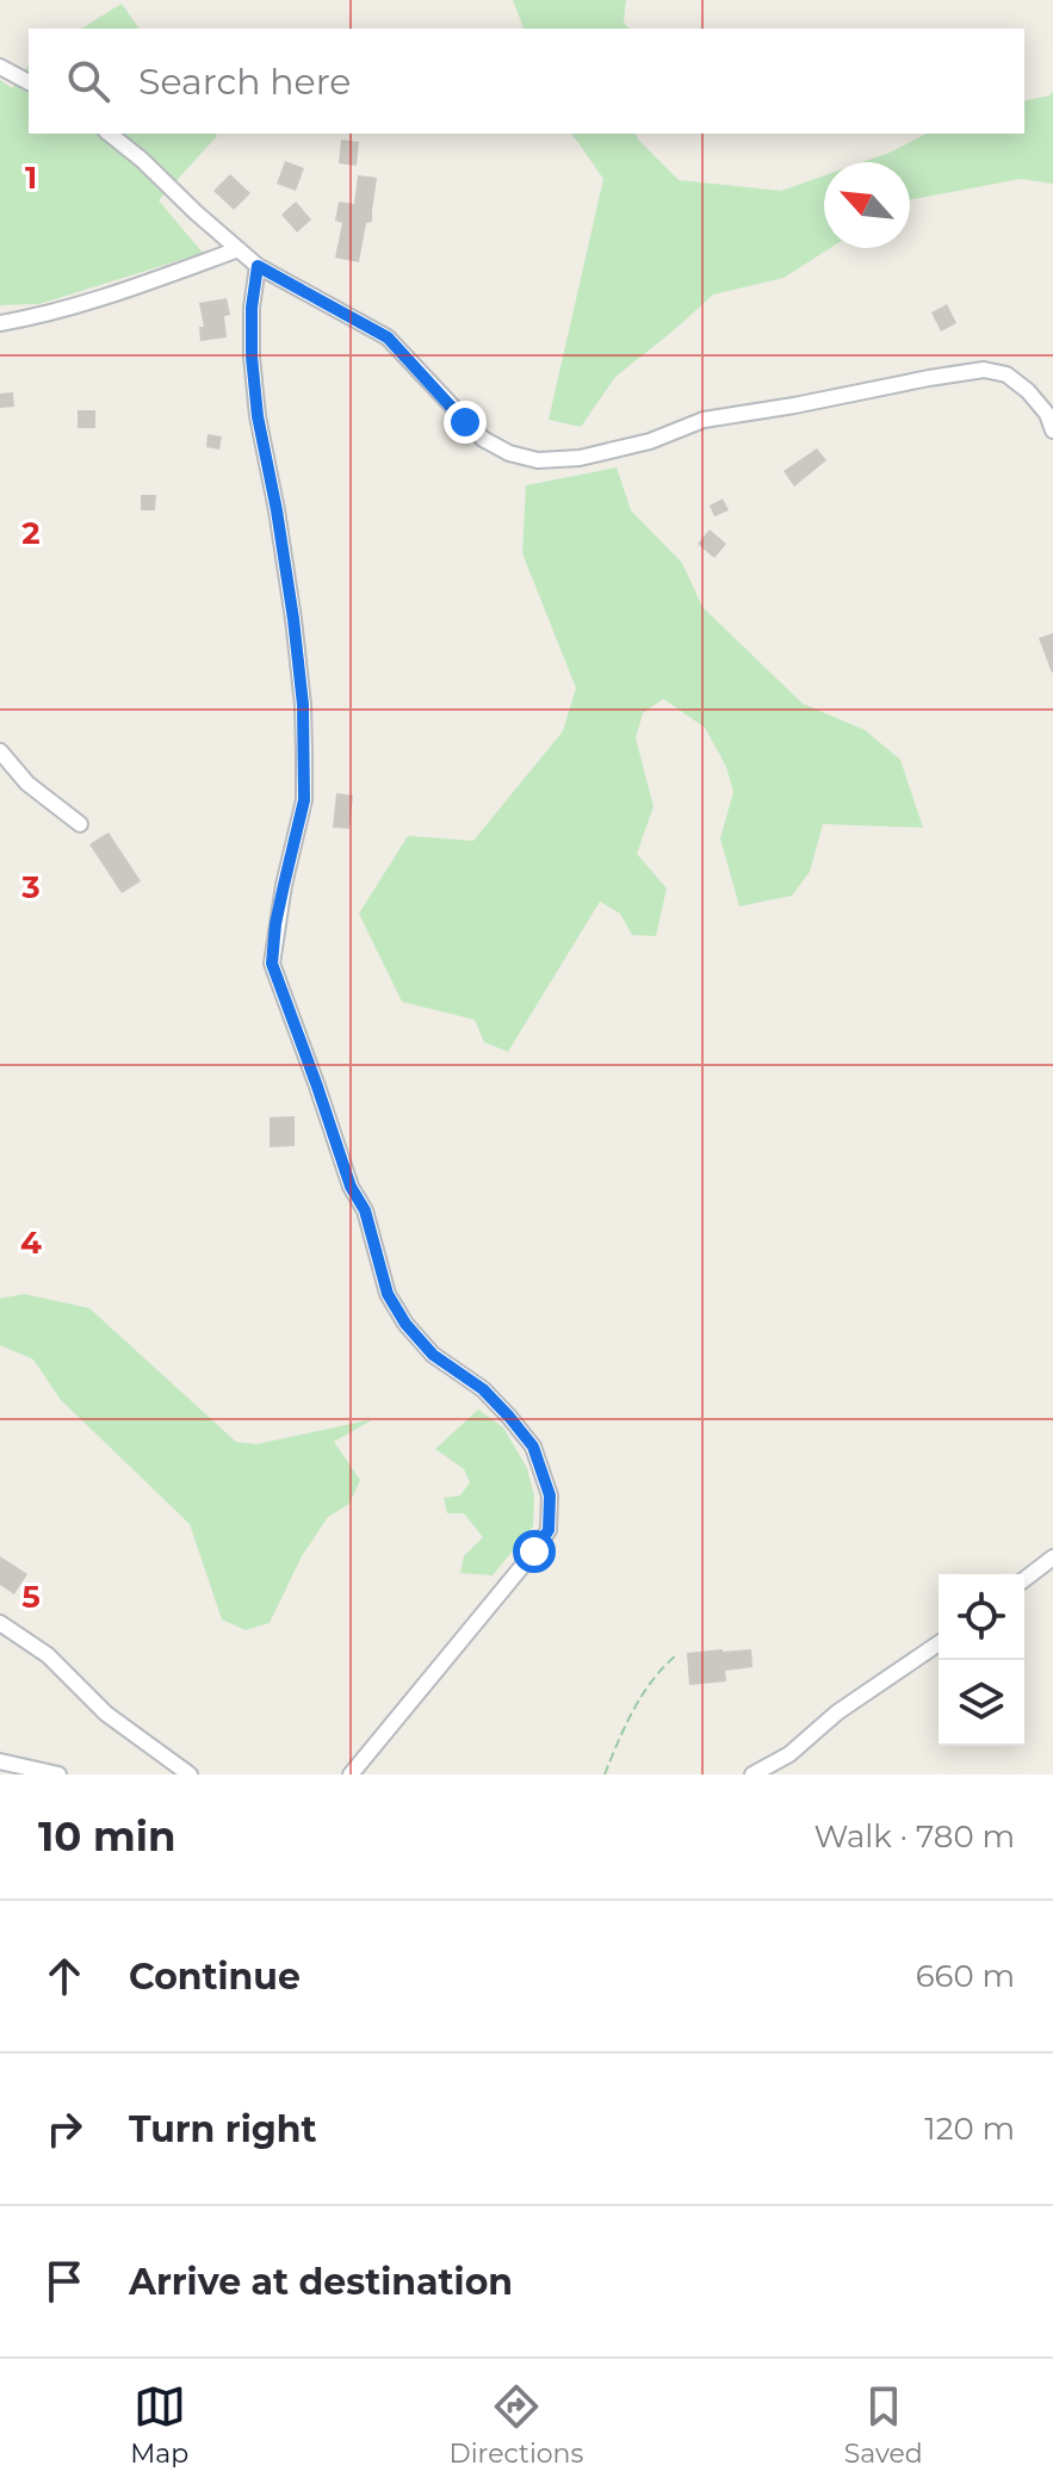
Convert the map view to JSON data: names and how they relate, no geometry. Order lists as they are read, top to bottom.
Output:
{
  "north": "top left",
  "page": {
    "search": "Search here",
    "heading": ["10 min", "Walk · 780 m"],
    "list": [
      ["Continue", "660 m"],
      ["Turn right", "120 m"],
      "Arrive at destination"
    ],
    "nav": ["Map", "Directions", "Saved"]
  },
  "grid": {
    "rows": [
      "1",
      "2",
      "3",
      "4",
      "5"
    ]
  }
}
